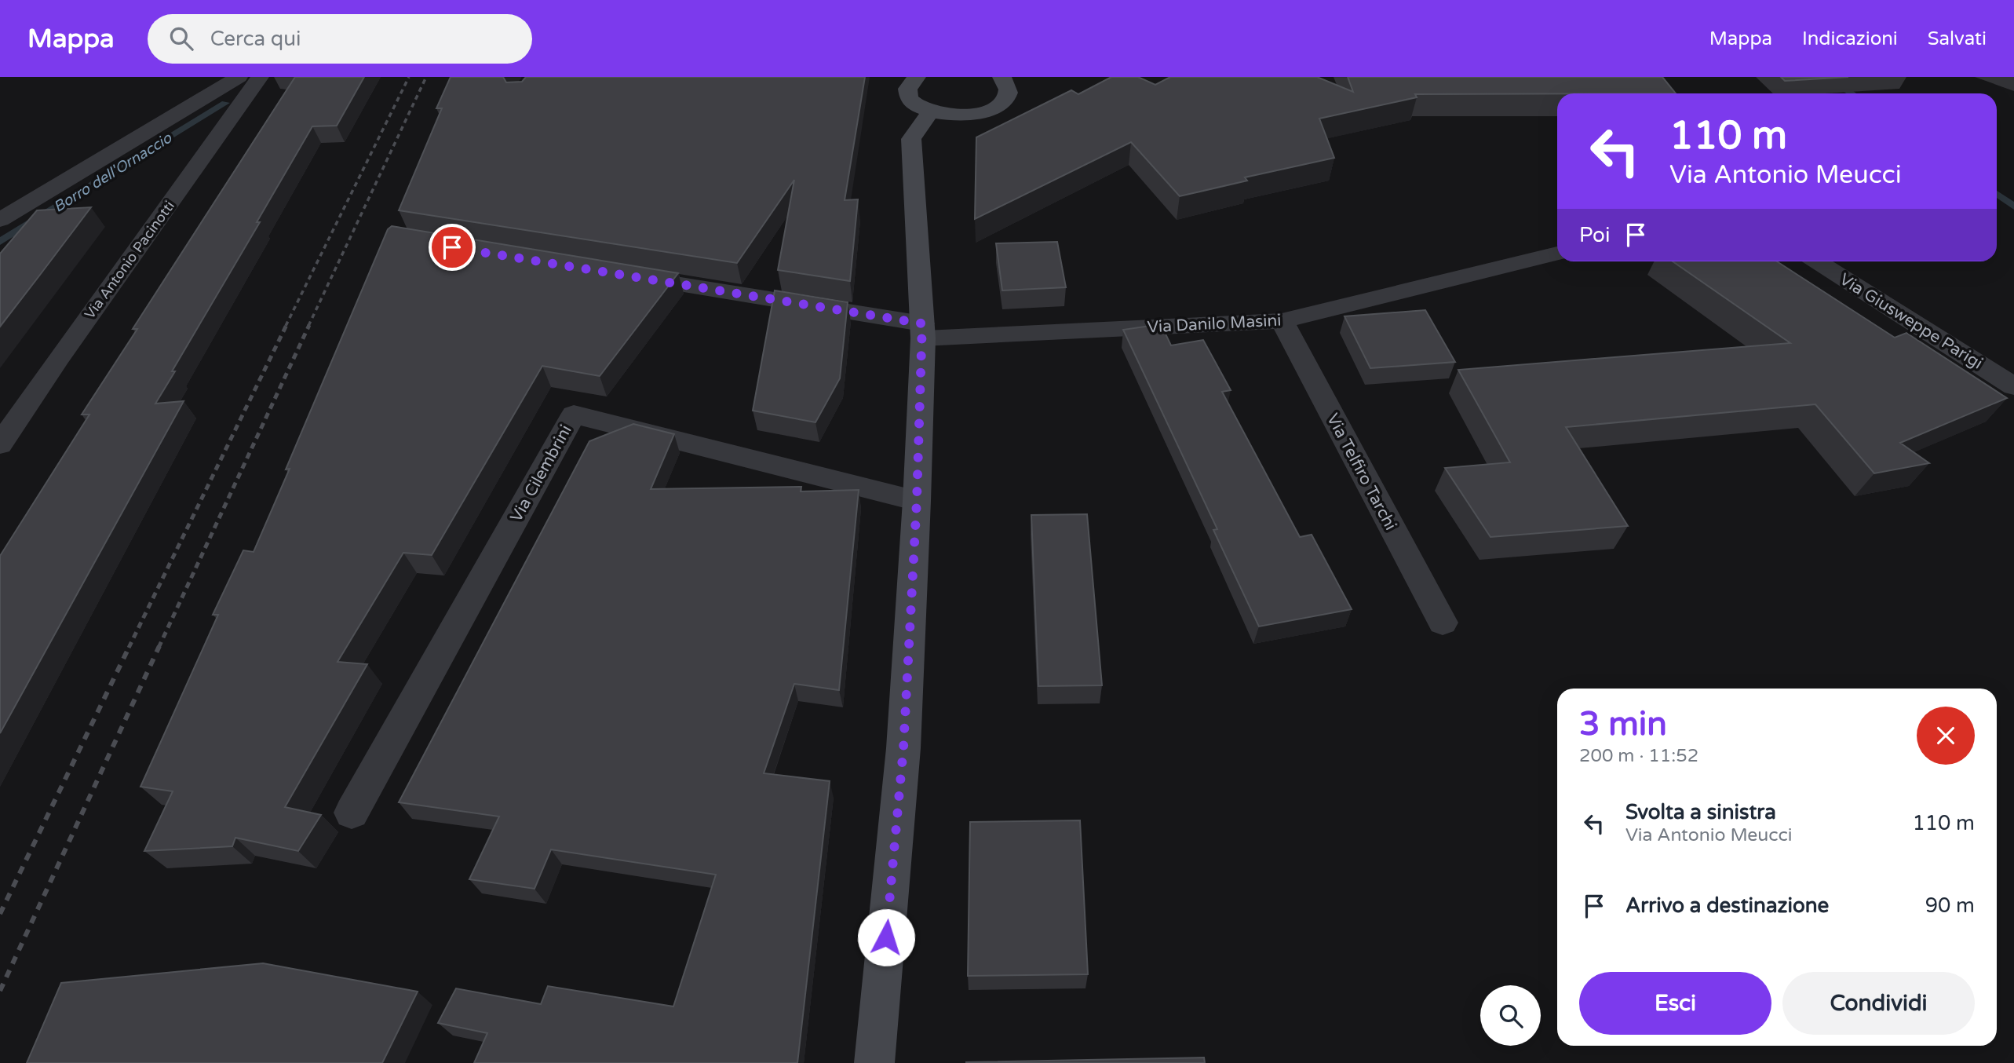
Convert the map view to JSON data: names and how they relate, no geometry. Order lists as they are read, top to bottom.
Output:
{
  "streets": {
    "street": [
      "Via Antonio Pacinotti",
      "Via Giusweppe Parigi",
      "Via Danilo Masini",
      "Via Telfiro Tarchi",
      "Via Cilembrini"
    ]
  },
  "crossings": [
    ["Via Danilo Masini", "Via Telfiro Tarchi"]
  ],
  "water": ["Borro dell'Ornaccio"],
  "page": {
    "header": "Mappa",
    "search": "Cerca qui",
    "nav": ["Mappa", "Indicazioni", "Salvati"],
    "turn": ["110 m", "Via Antonio Meucci"],
    "then": "Poi",
    "heading": ["3 min", "200 m · 11:52"],
    "list": [
      {
        "name": "Svolta a sinistra",
        "note": "Via Antonio Meucci",
        "value": "110 m"
      },
      {
        "name": "Arrivo a destinazione",
        "value": "90 m"
      }
    ],
    "buttons": ["Esci", "Condividi"]
  }
}
